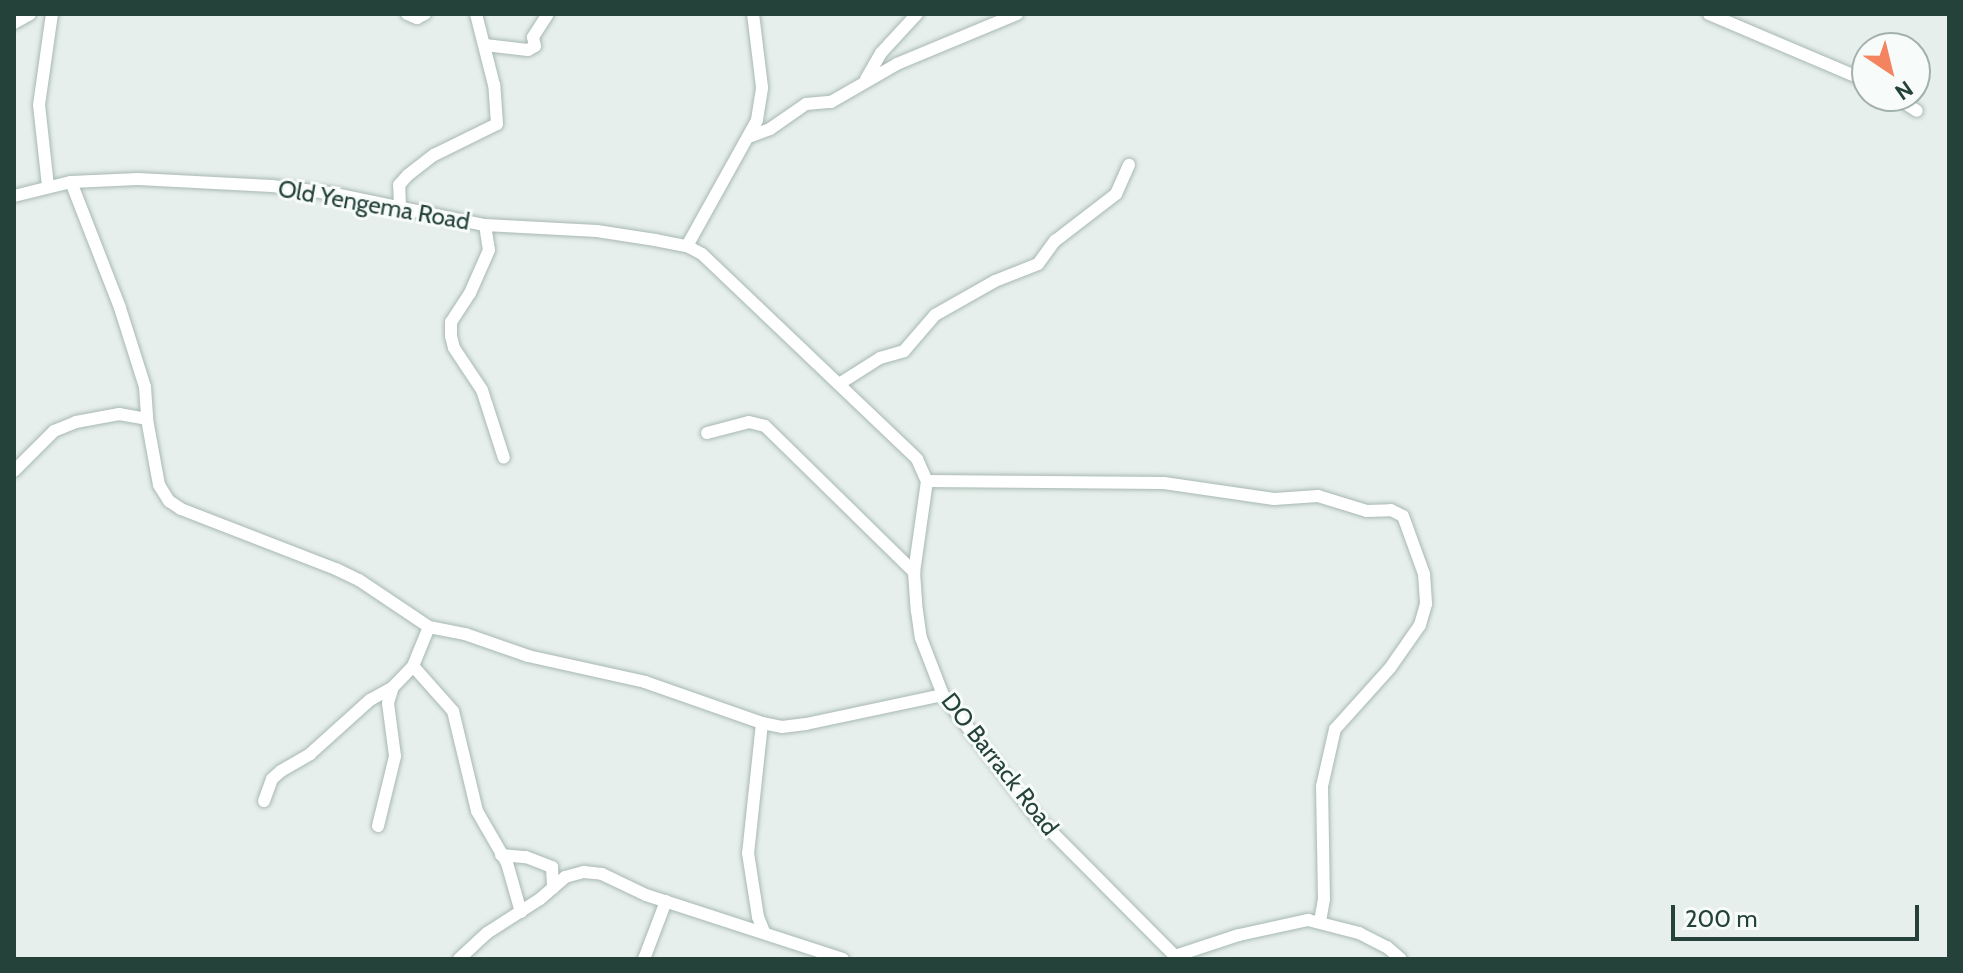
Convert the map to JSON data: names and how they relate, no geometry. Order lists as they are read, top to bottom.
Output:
{
  "streets": {
    "street": ["Old Yengema Road", "DO Barrack Road"]
  },
  "scale_bar": "200 m",
  "north": "bottom right"
}
